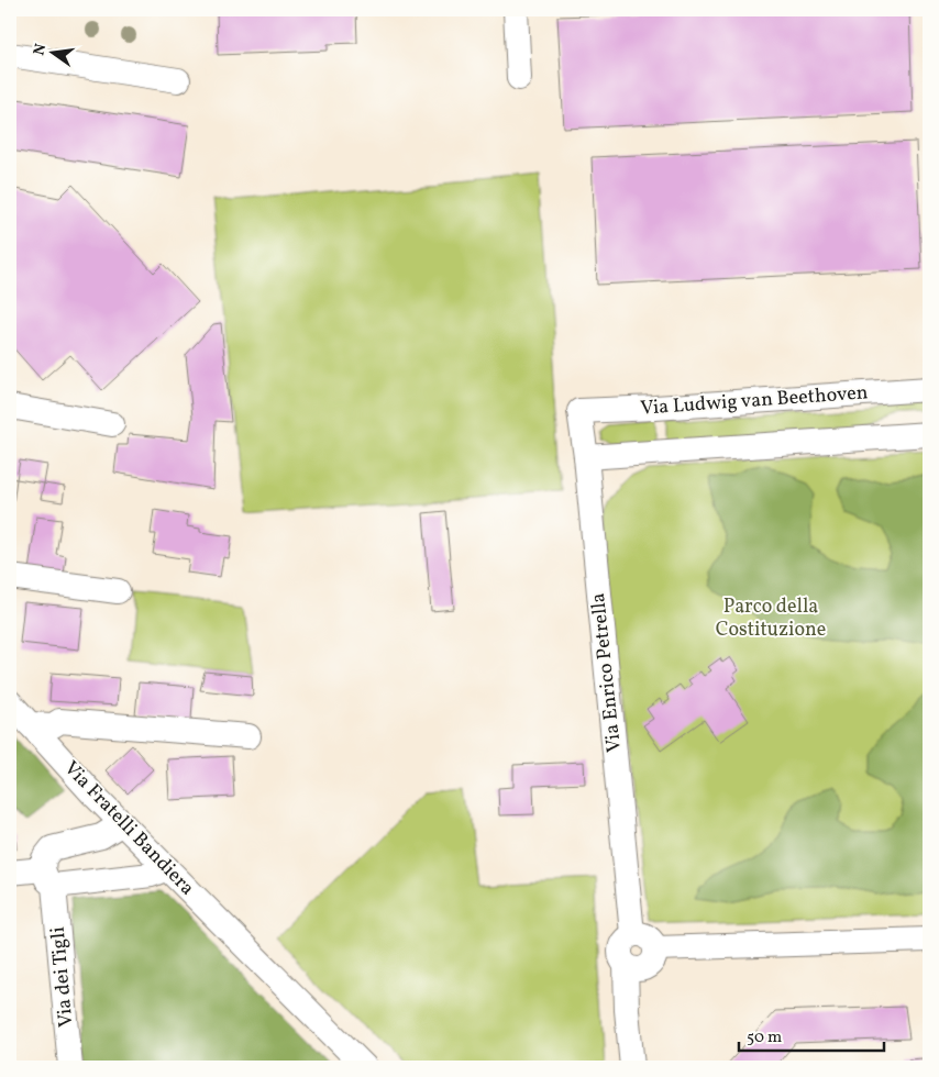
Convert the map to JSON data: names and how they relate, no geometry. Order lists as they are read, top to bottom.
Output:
{
  "streets": {
    "street": [
      "Via Ludwig van Beethoven",
      "Via Enrico Petrella",
      "Via Fratelli Bandiera",
      "Via dei Tigli"
    ]
  },
  "crossings": [
    ["Via Ludwig van Beethoven", "Via Enrico Petrella"]
  ],
  "parks": ["Parco della Costituzione"],
  "scale_bar": "50 m",
  "north": "left"
}
